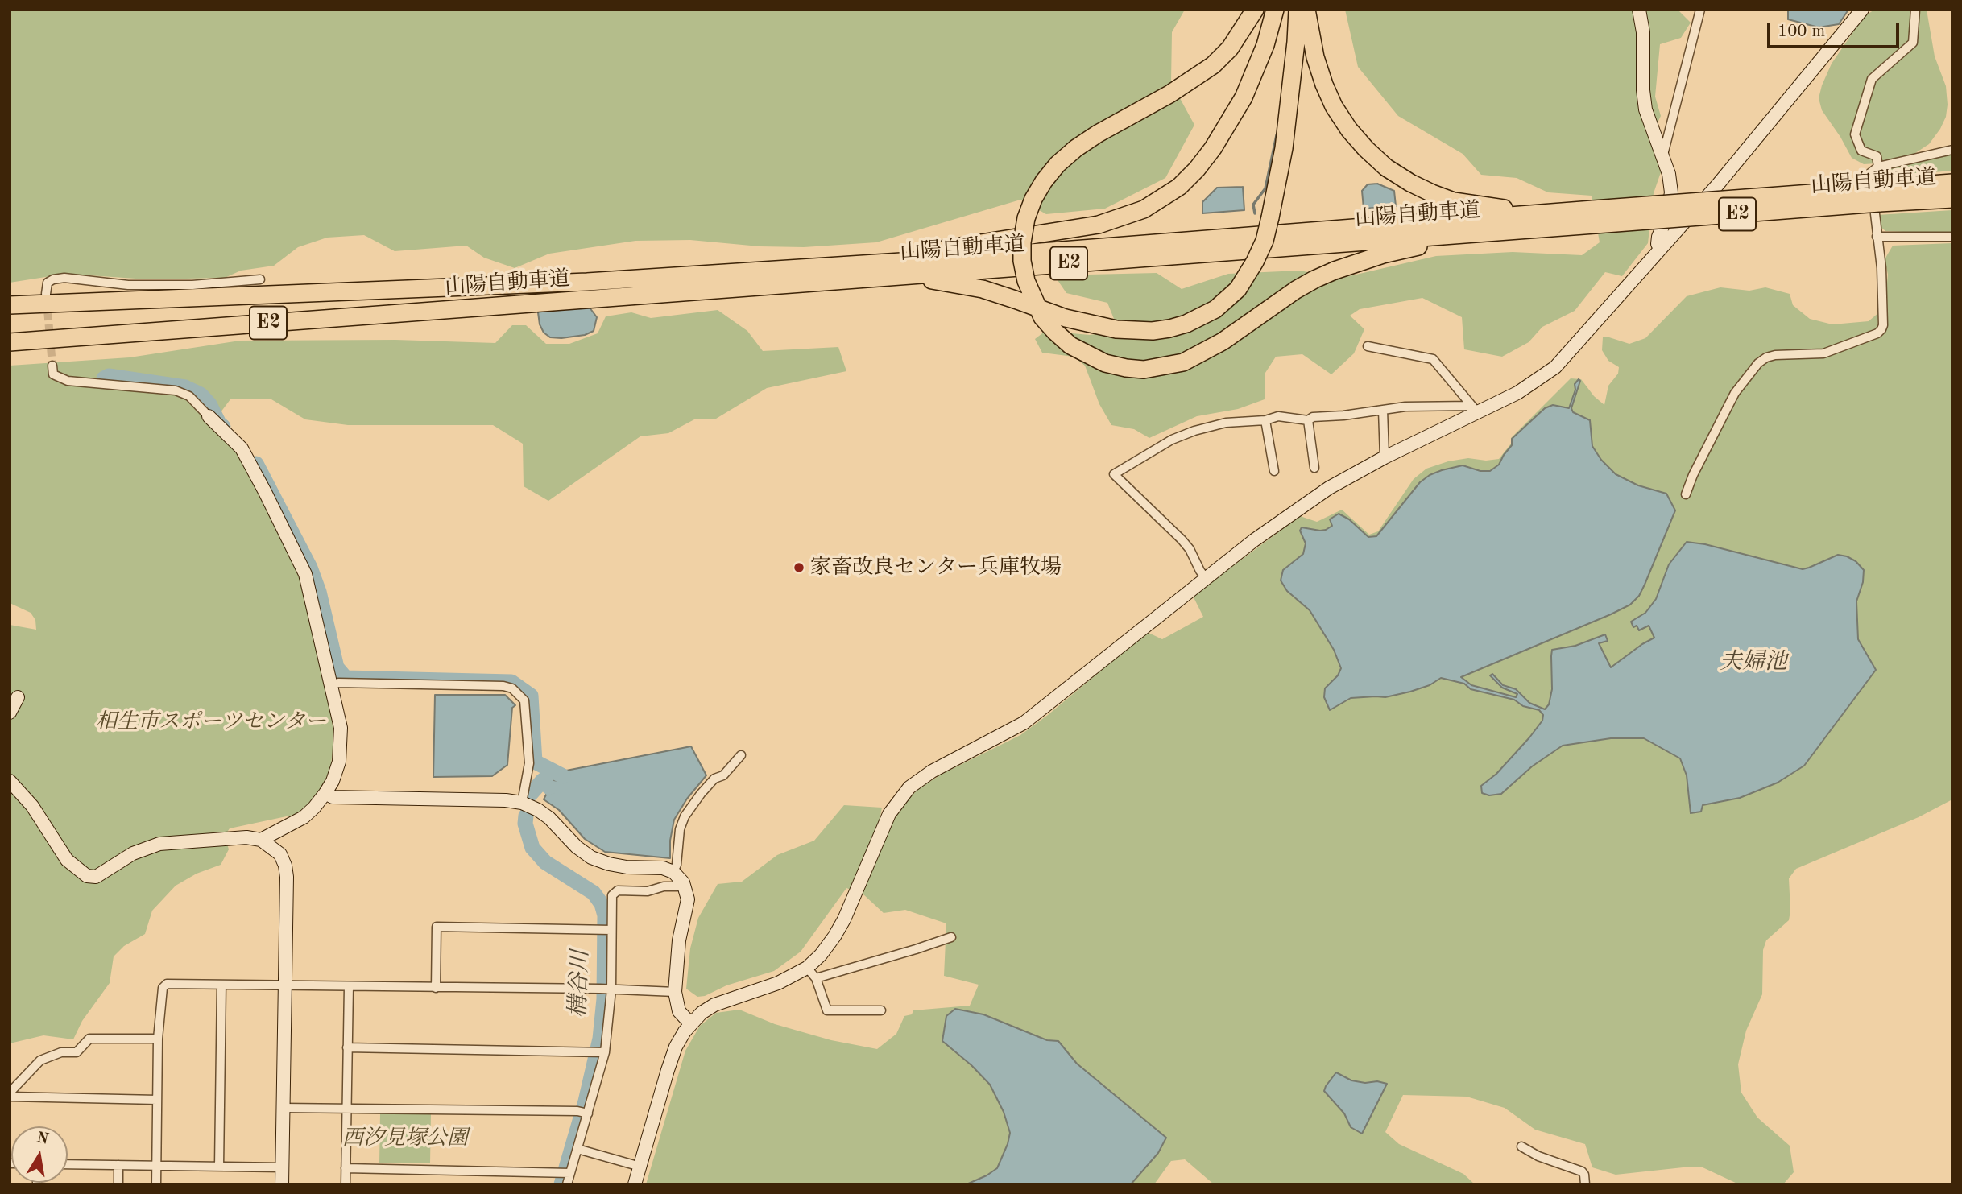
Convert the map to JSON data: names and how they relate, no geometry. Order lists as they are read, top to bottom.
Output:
{
  "streets": {
    "highway": ["山陽自動車道", "E2"]
  },
  "water": ["夫婦池", "構谷川"],
  "parks": ["相生市スポーツセンター", "西汐見塚公園"],
  "places": ["家畜改良センター兵庫牧場"],
  "scale_bar": "100 m",
  "north": "top"
}
